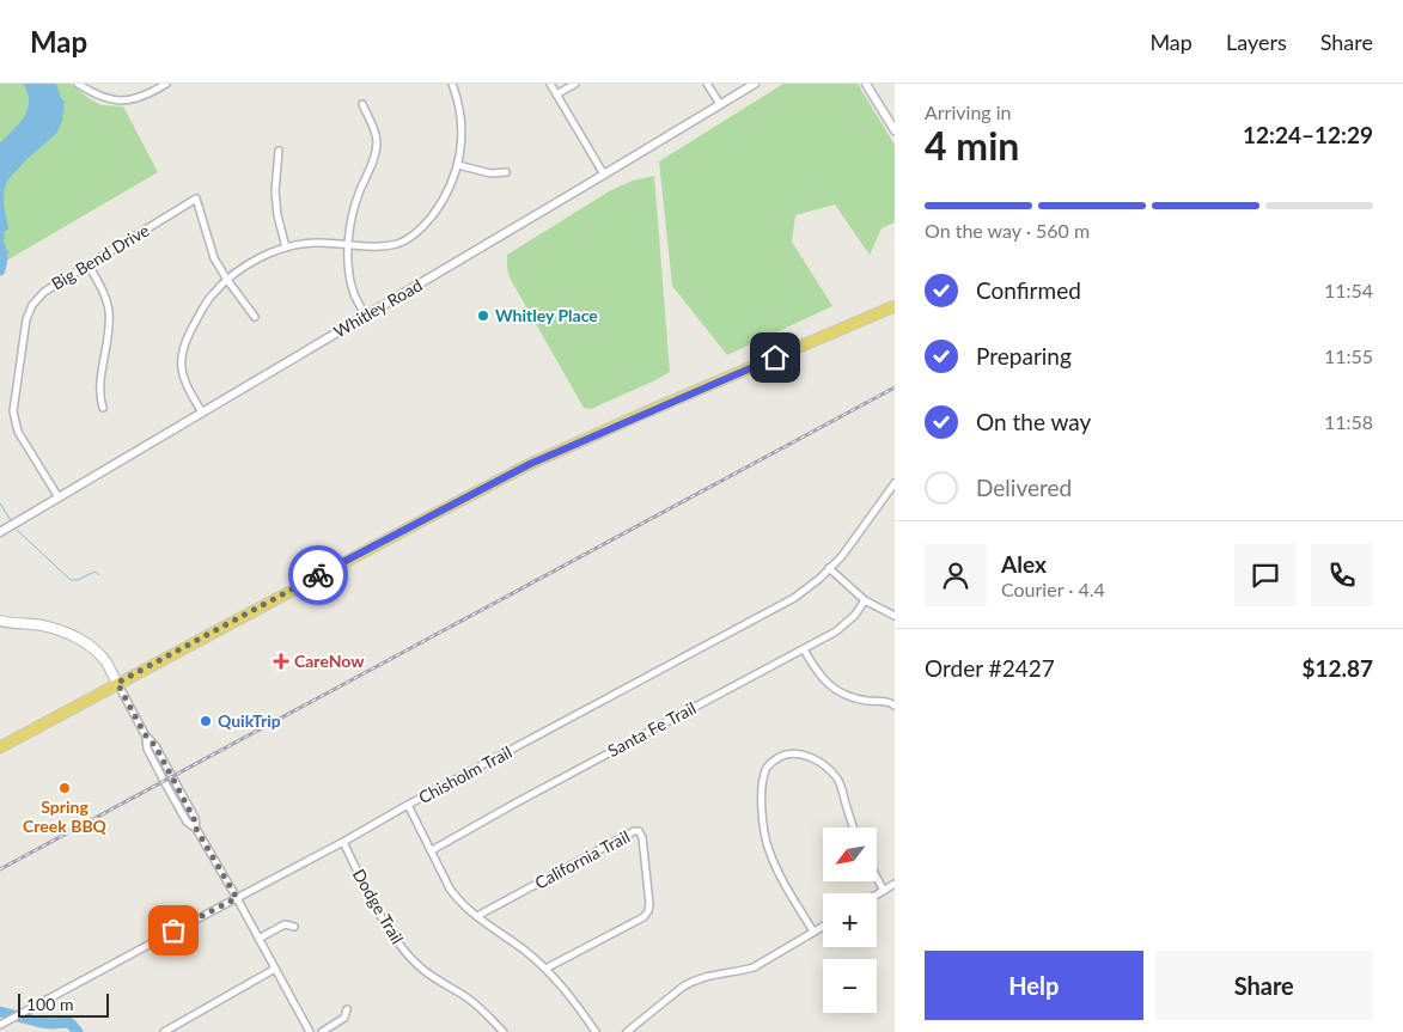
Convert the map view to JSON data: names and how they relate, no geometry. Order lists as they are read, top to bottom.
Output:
{
  "streets": {
    "street": [
      "Big Bend Drive",
      "Whitley Road",
      "Santa Fe Trail",
      "Chisholm Trail",
      "California Trail",
      "Dodge Trail"
    ]
  },
  "crossings": [
    ["Big Bend Drive", "Whitley Road"],
    ["Chisholm Trail", "Dodge Trail"]
  ],
  "places": {
    "other": ["Whitley Place", "QuikTrip", "Spring Creek BBQ"],
    "health": ["CareNow"]
  },
  "scale_bar": "100 m",
  "north": "bottom left",
  "page": {
    "header": "Map",
    "nav": ["Map", "Layers", "Share"],
    "heading": ["4 min", "Arriving in", "12:24–12:29"],
    "panel": [
      "Alex",
      "Courier · 4.4",
      "Order #2427",
      "$12.87"
    ],
    "bar": "On the way · 560 m",
    "list": [
      ["Confirmed", "11:54"],
      ["Preparing", "11:55"],
      ["On the way", "11:58"],
      "Delivered"
    ],
    "map_buttons": ["+", "−"],
    "buttons": ["Help", "Share"],
    "scale": "100 m"
  }
}
